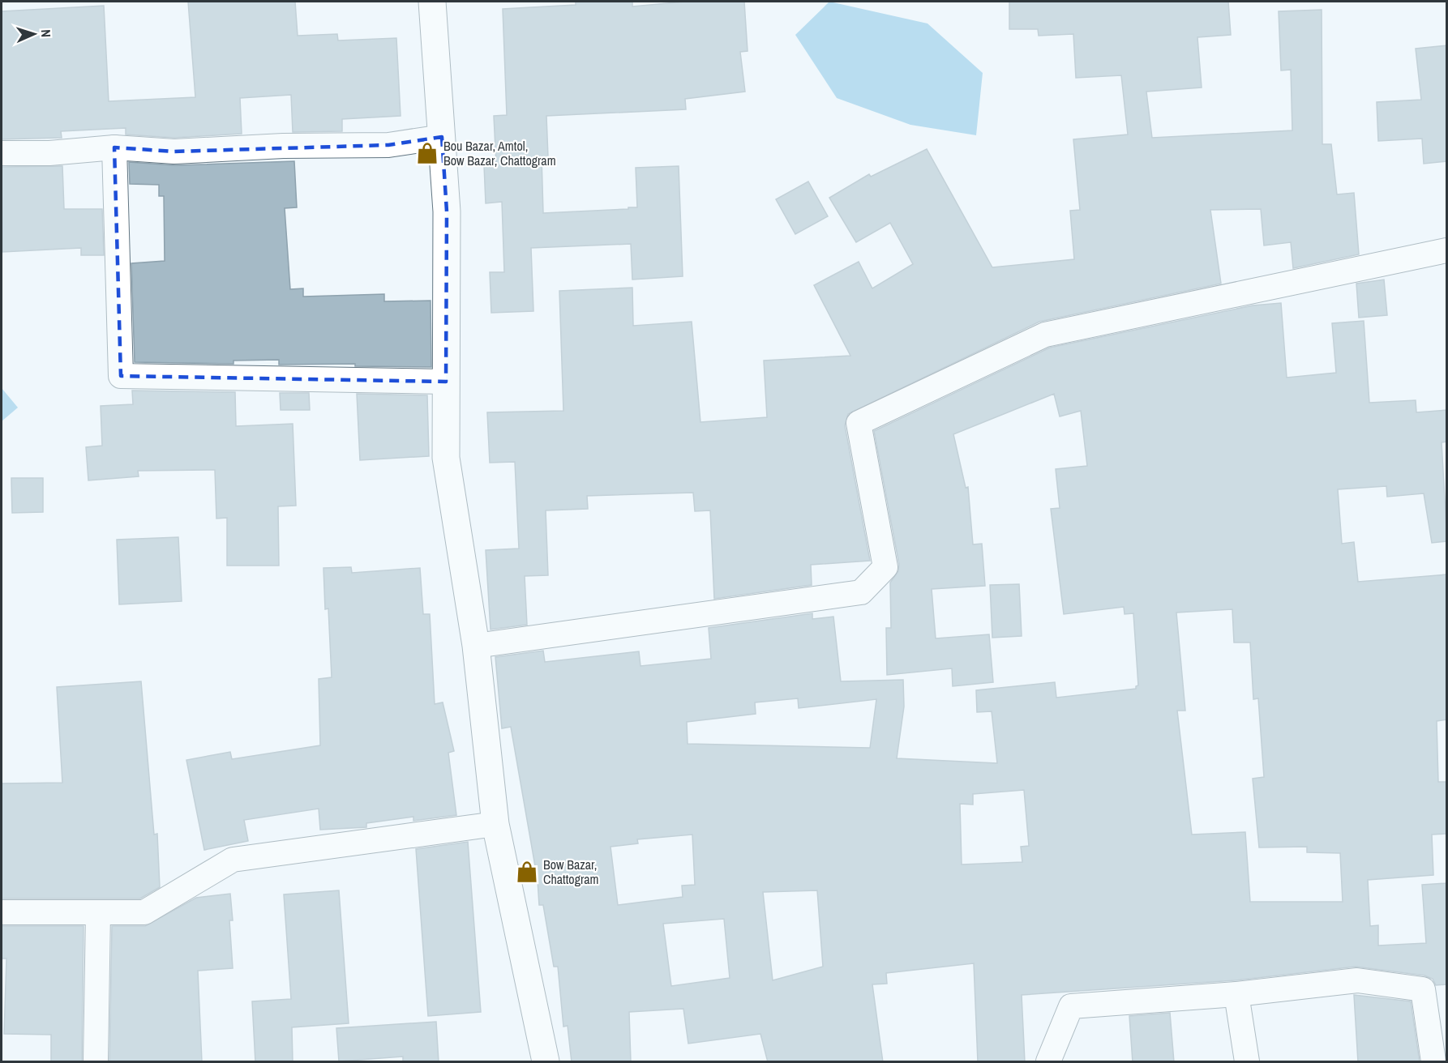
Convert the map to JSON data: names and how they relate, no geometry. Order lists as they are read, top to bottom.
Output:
{
  "places": {
    "shop": ["Bou Bazar, Amtol, Bow Bazar, Chattogram", "Bow Bazar, Chattogram"]
  },
  "north": "right"
}
